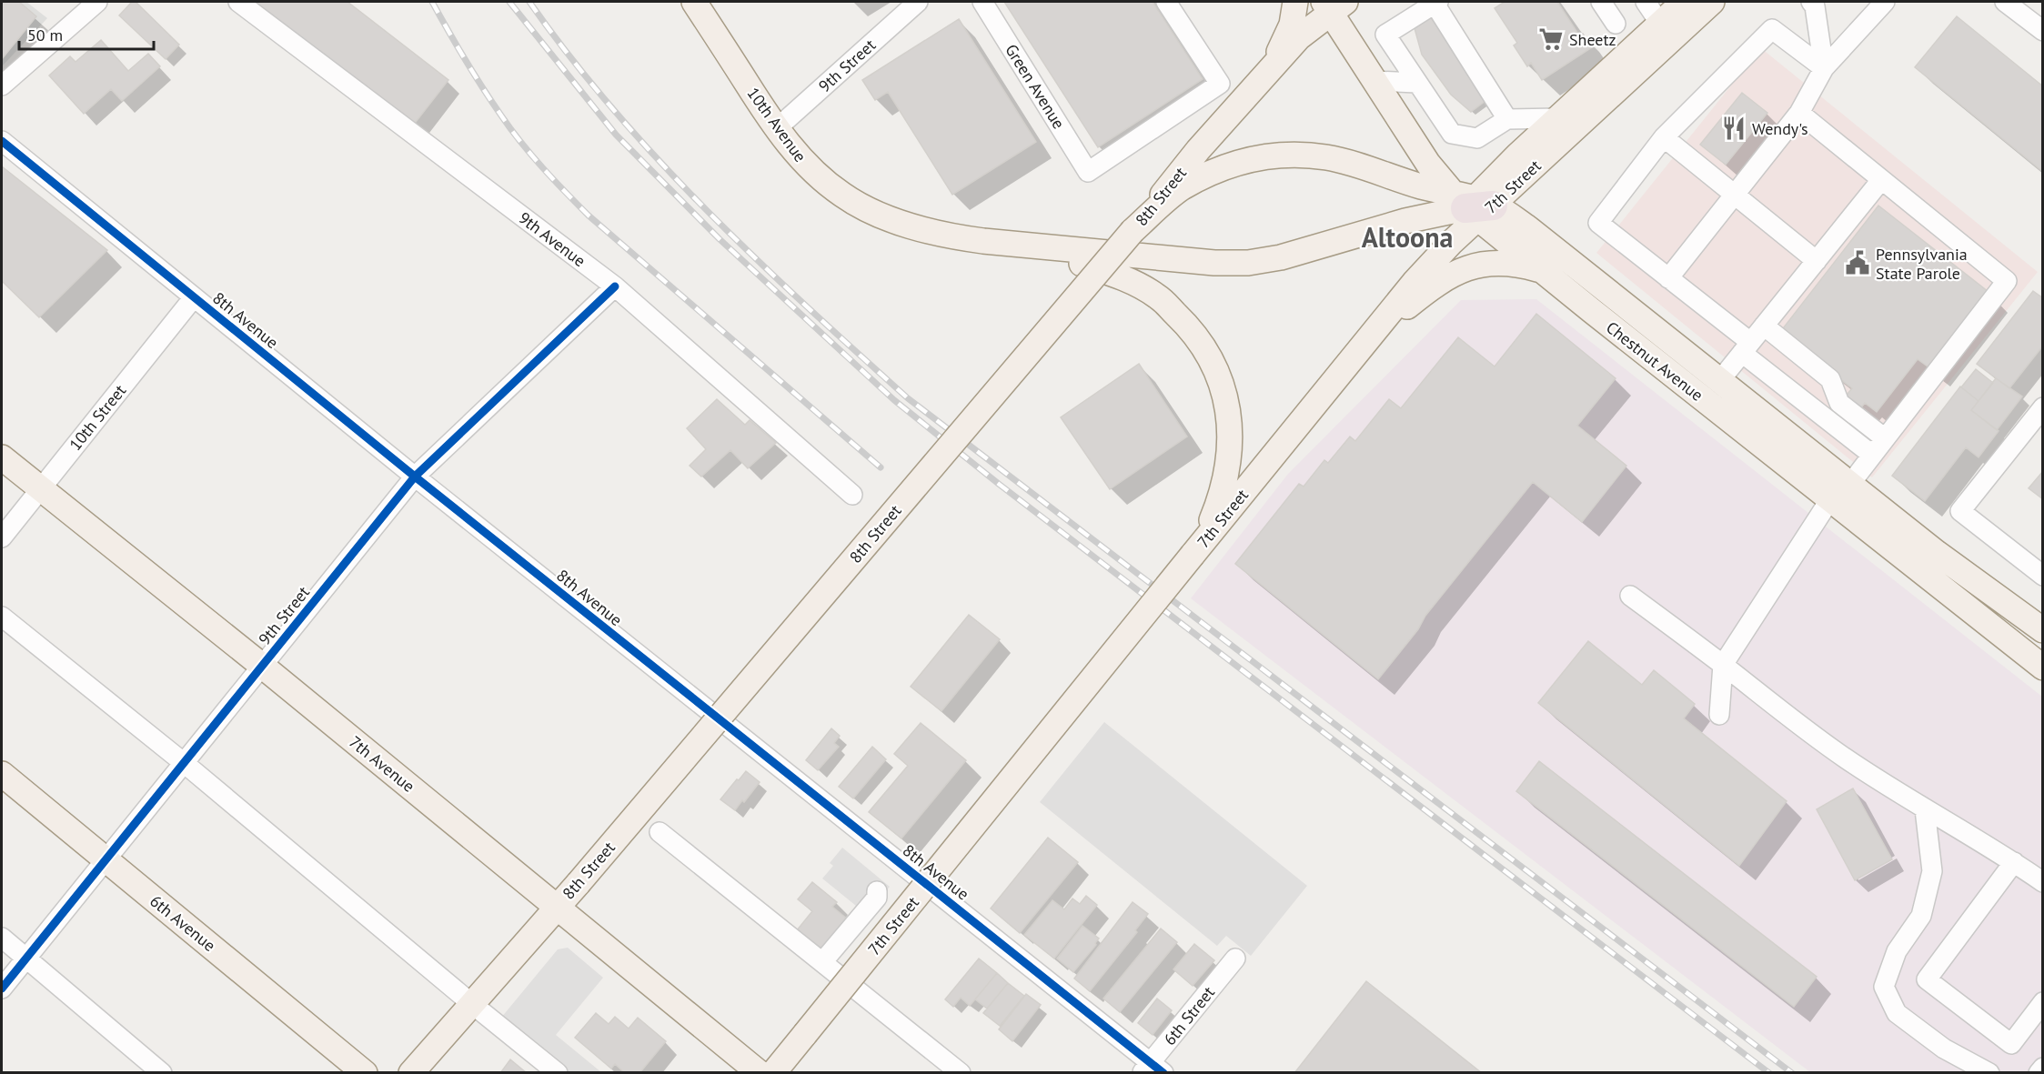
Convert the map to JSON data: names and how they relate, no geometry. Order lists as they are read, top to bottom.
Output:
{
  "streets": {
    "main road": [
      "10th Avenue",
      "7th Street",
      "8th Street",
      "Chestnut Avenue",
      "7th Avenue",
      "6th Avenue"
    ],
    "street": [
      "9th Street",
      "Green Avenue",
      "9th Avenue",
      "8th Avenue",
      "10th Street",
      "6th Street"
    ]
  },
  "crossings": [
    ["9th Street", "10th Avenue"],
    ["9th Street", "9th Avenue"],
    ["9th Street", "8th Avenue"],
    ["9th Street", "7th Avenue"],
    ["9th Street", "6th Avenue"],
    ["7th Street", "Chestnut Avenue"],
    ["8th Street", "Chestnut Avenue"],
    ["8th Street", "7th Avenue"],
    ["8th Avenue", "10th Street"],
    ["8th Avenue", "6th Street"],
    ["10th Street", "7th Avenue"]
  ],
  "districts": ["Altoona"],
  "places": {
    "supermarket": ["Sheetz"],
    "restaurant": ["Wendy's"],
    "public building": ["Pennsylvania State Parole"]
  },
  "scale_bar": "50 m"
}
